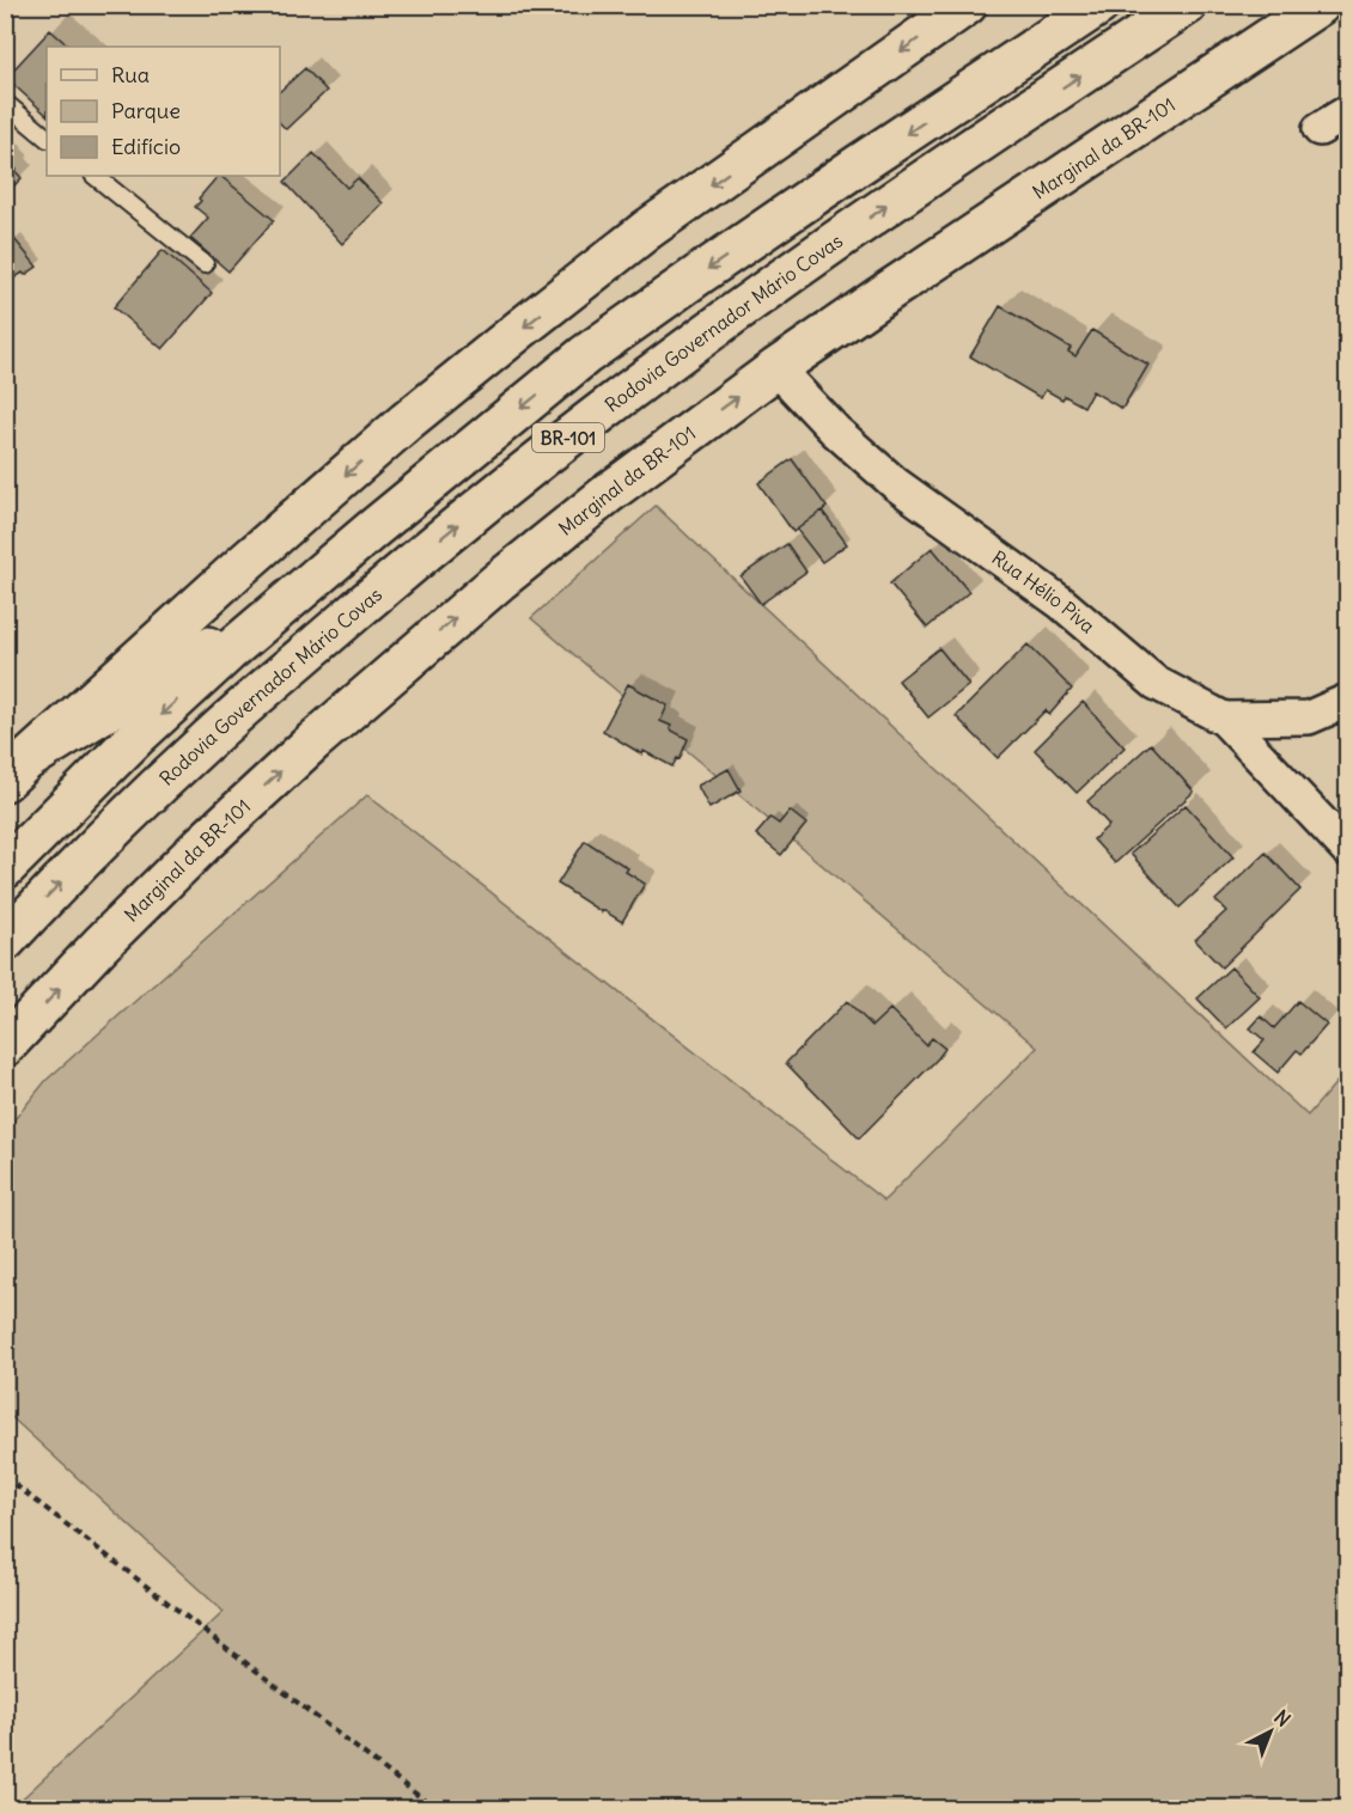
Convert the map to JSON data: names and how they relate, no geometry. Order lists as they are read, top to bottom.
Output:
{
  "streets": {
    "main road": ["Marginal da BR-101", "Rodovia Governador Mário Covas", "BR-101"],
    "street": ["Rua Hélio Piva"]
  },
  "crossings": [
    ["Marginal da BR-101", "Rua Hélio Piva"]
  ],
  "legend": ["Rua", "Parque", "Edifício"],
  "north": "top right"
}
